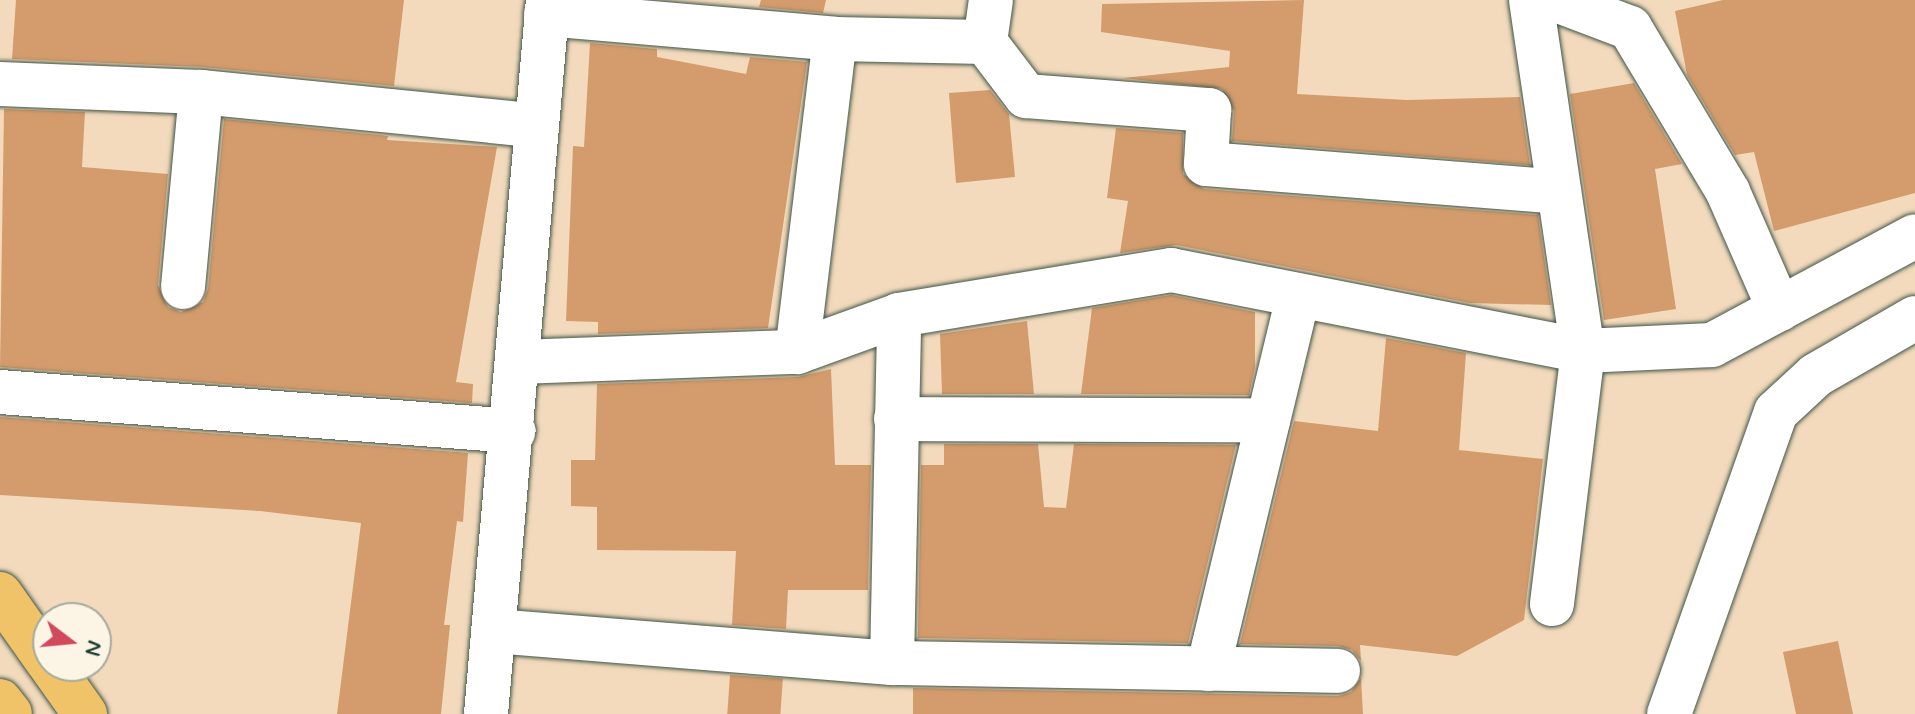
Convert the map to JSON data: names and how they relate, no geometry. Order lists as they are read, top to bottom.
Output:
{
  "north": "right"
}
